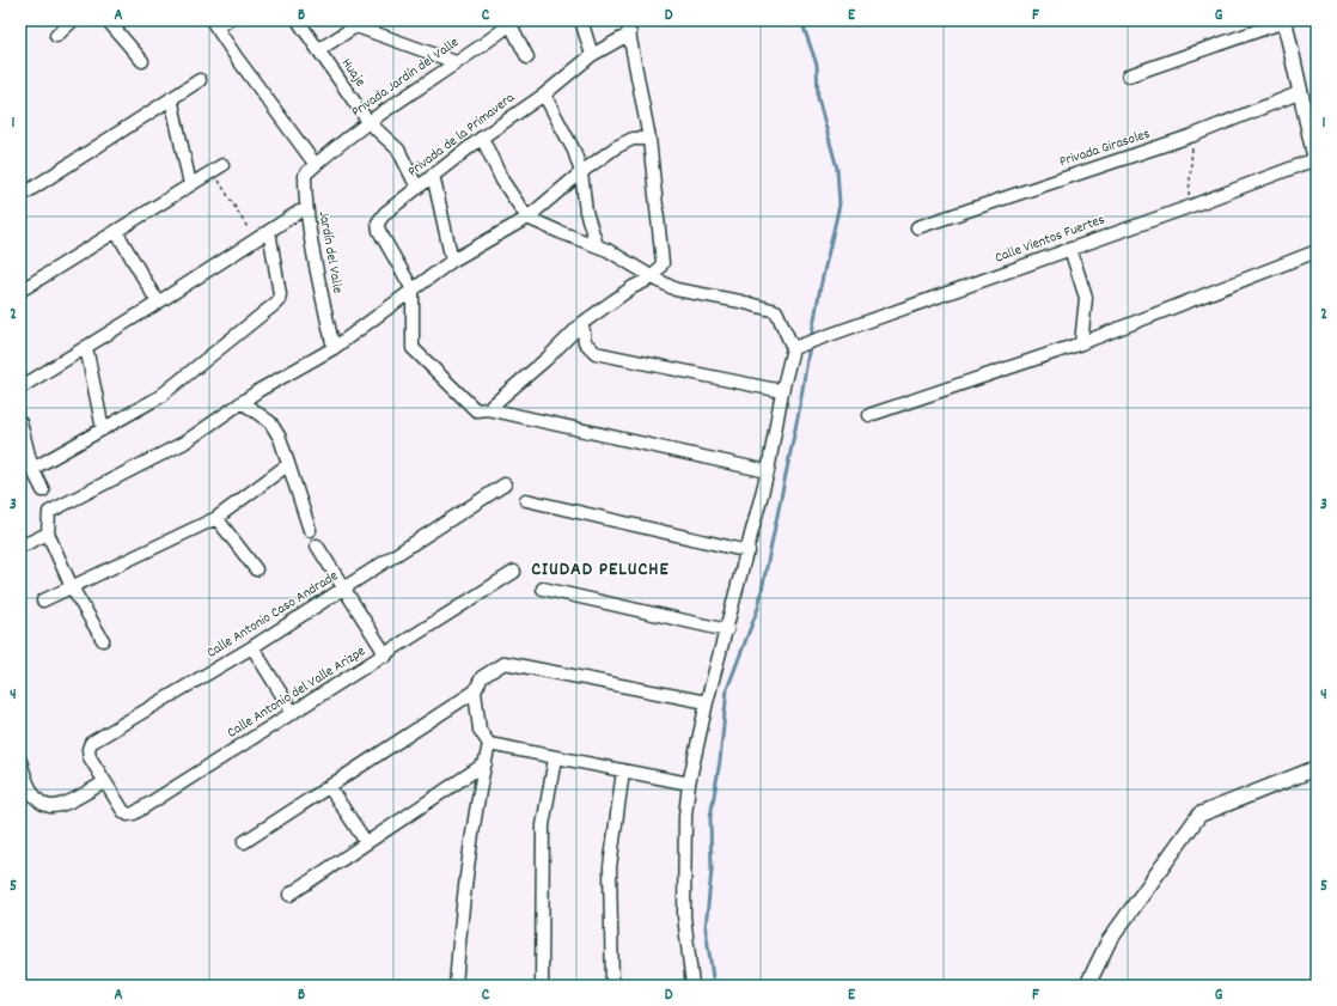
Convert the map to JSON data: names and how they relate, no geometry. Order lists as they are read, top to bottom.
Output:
{
  "streets": {
    "street": [
      "Huaje",
      "Privada Jardín del Valle",
      "Privada de la Primavera",
      "Privada Girasoles",
      "Calle Vientos Fuertes",
      "Jardín del Valle",
      "Calle Antonio Caso Andrade",
      "Calle Antonio del Valle Arizpe"
    ]
  },
  "crossings": [
    ["Huaje", "Privada Jardín del Valle"],
    ["Huaje", "Privada de la Primavera"],
    ["Privada Jardín del Valle", "Jardín del Valle"],
    ["Calle Antonio Caso Andrade", "Calle Antonio del Valle Arizpe"]
  ],
  "districts": ["CIUDAD PELUCHE"],
  "grid": {
    "columns": [
      "A",
      "B",
      "C",
      "D",
      "E",
      "F",
      "G"
    ],
    "rows": [
      "1",
      "2",
      "3",
      "4",
      "5"
    ]
  }
}
